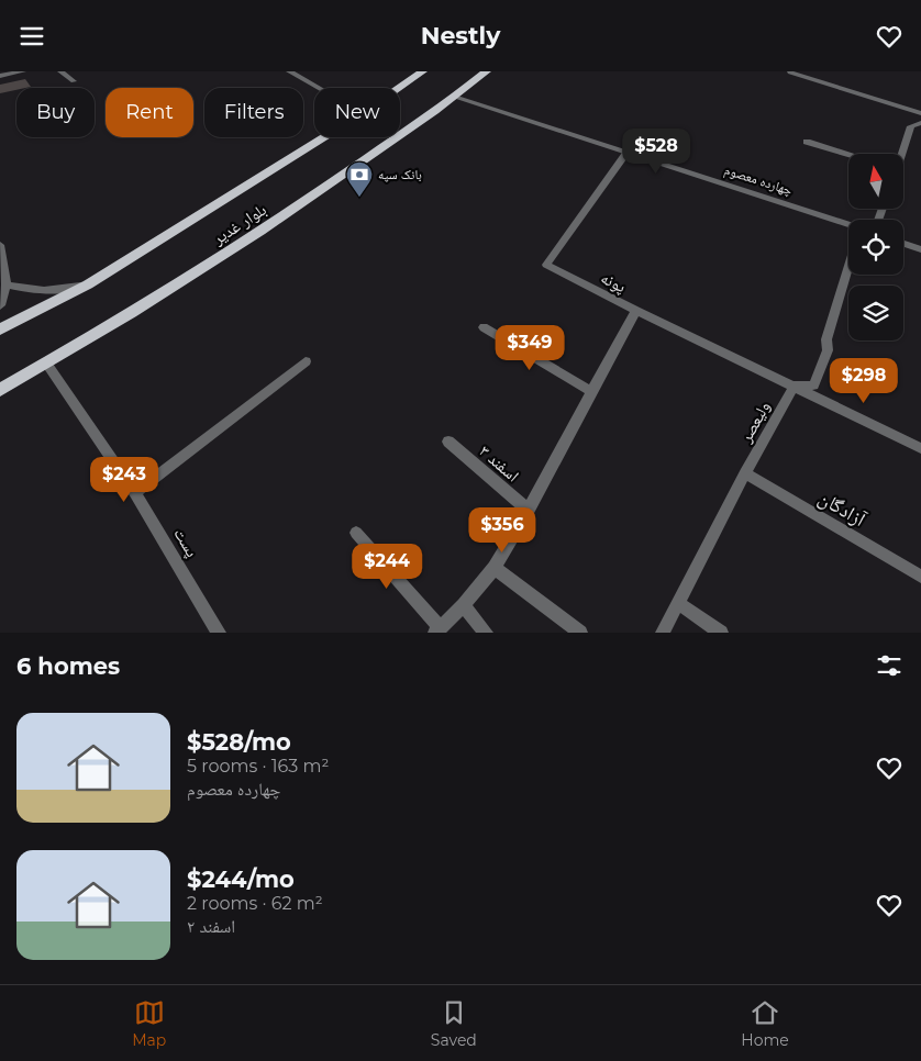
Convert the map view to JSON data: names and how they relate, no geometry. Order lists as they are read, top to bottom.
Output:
{
  "streets": {
    "highway": ["بلوار غدیر"],
    "street": [
      "چهارده معصوم",
      "پونه",
      "ولیعصر",
      "اسفند ۳",
      "آزادگان",
      "پست"
    ]
  },
  "crossings": [
    ["چهارده معصوم", "بلوار غدیر"],
    ["چهارده معصوم", "پونه"],
    ["بلوار غدیر", "پست"],
    ["پونه", "ولیعصر"],
    ["ولیعصر", "آزادگان"]
  ],
  "places": {
    "bank": ["بانک سپه"]
  },
  "north": "top",
  "page": {
    "header": "Nestly",
    "chip": [
      "Buy",
      "Rent",
      "Filters",
      "New"
    ],
    "price": [
      "$528",
      "$349",
      "$298",
      "$243",
      "$356",
      "$244"
    ],
    "heading": "6 homes",
    "list": [
      {
        "name": "$528/mo",
        "note": "5 rooms · 163 m² · چهارده معصوم"
      },
      {
        "name": "$244/mo",
        "note": "2 rooms · 62 m² · اسفند ۲"
      }
    ],
    "tabs": ["Map", "Saved", "Home"]
  }
}
